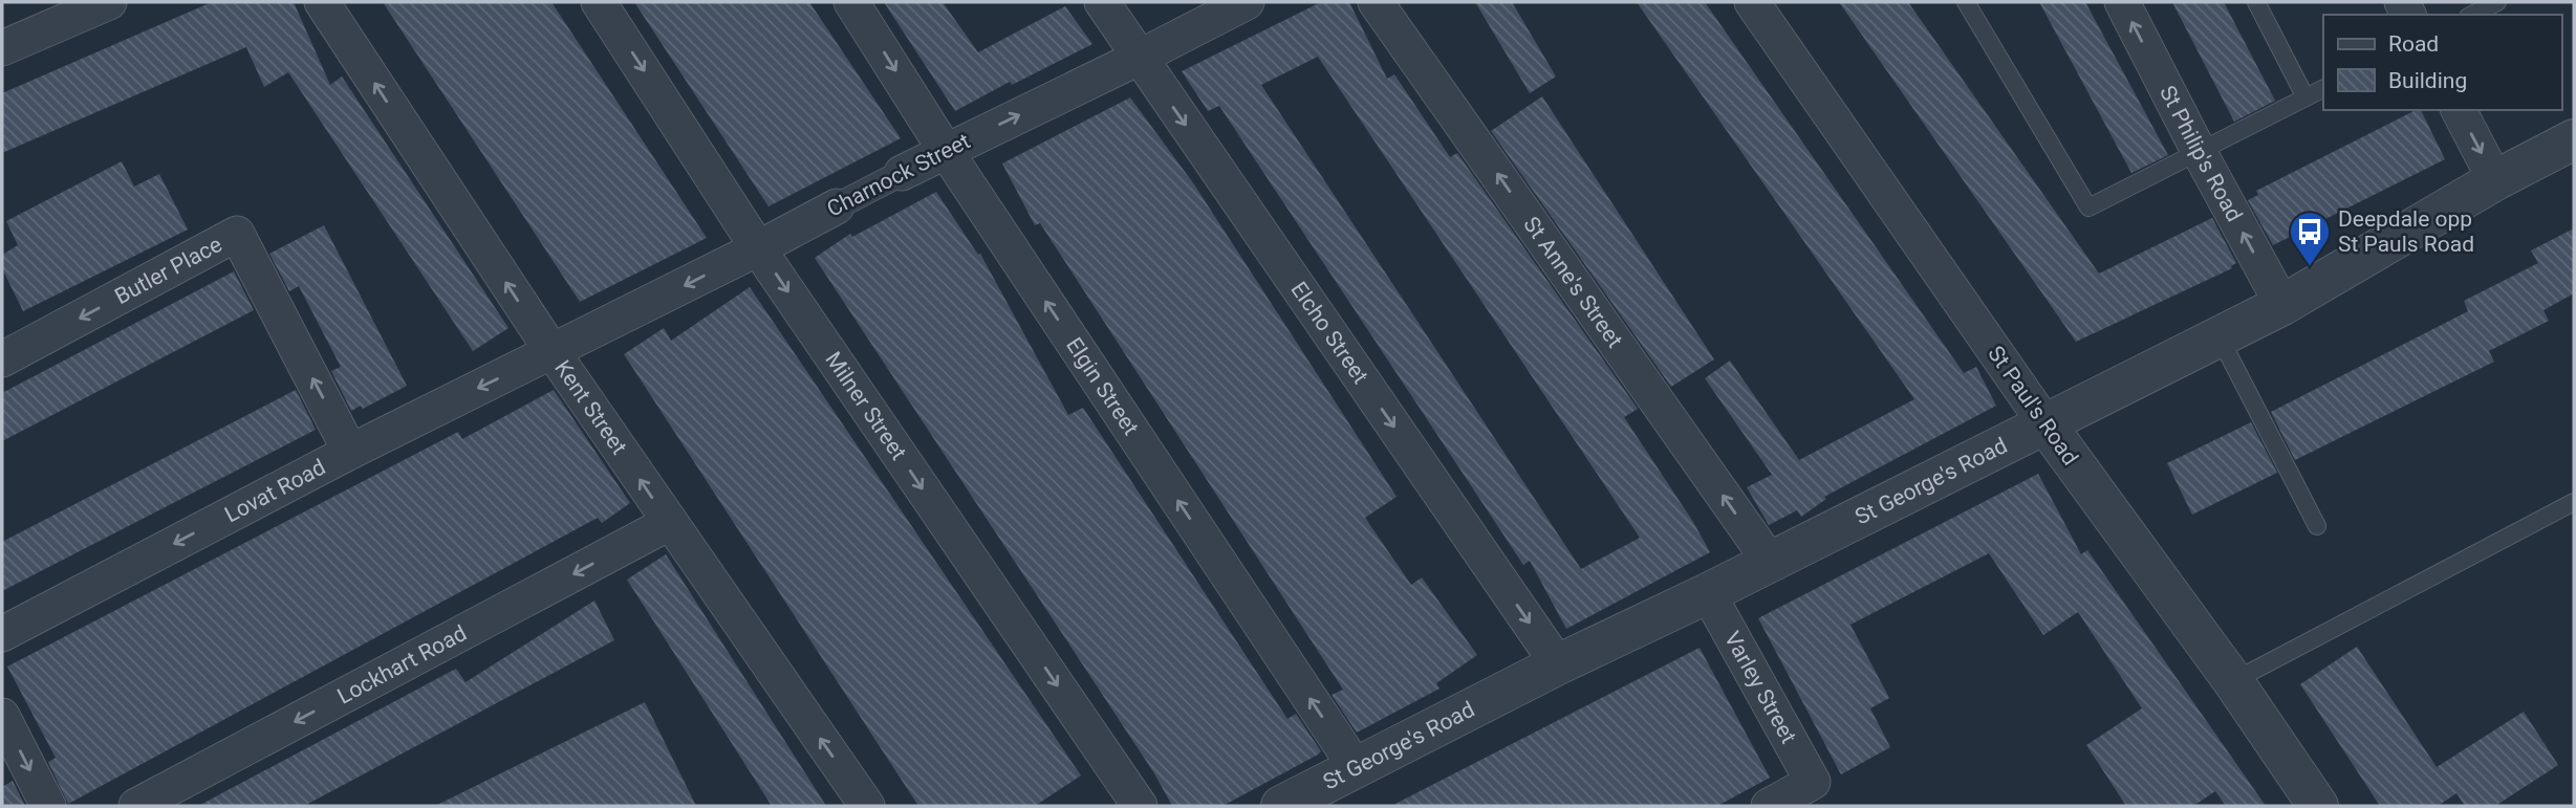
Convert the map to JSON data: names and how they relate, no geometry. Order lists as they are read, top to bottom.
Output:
{
  "streets": {
    "street": [
      "St Philip's Road",
      "Charnock Street",
      "Butler Place",
      "St Anne's Street",
      "Elcho Street",
      "Elgin Street",
      "Milner Street",
      "St Paul's Road",
      "Kent Street",
      "St George's Road",
      "Lovat Road",
      "Lockhart Road",
      "Varley Street"
    ]
  },
  "crossings": [
    ["St Philip's Road", "St George's Road"],
    ["Charnock Street", "Elcho Street"],
    ["Charnock Street", "Elgin Street"],
    ["Charnock Street", "Milner Street"],
    ["Charnock Street", "Kent Street"],
    ["Charnock Street", "Lovat Road"],
    ["Butler Place", "Lovat Road"],
    ["St Anne's Street", "St George's Road"],
    ["Elcho Street", "St George's Road"],
    ["Elgin Street", "St George's Road"],
    ["St Paul's Road", "St George's Road"],
    ["Kent Street", "Lovat Road"],
    ["Kent Street", "Lockhart Road"],
    ["St George's Road", "Varley Street"]
  ],
  "one_way": [
    "St Philip's Road",
    "St Anne's Street",
    "Elcho Street",
    "Milner Street",
    "Kent Street",
    "Lovat Road",
    "Lockhart Road"
  ],
  "places": {
    "bus stop": ["Deepdale opp St Pauls Road"]
  },
  "legend": ["Road", "Building"]
}
